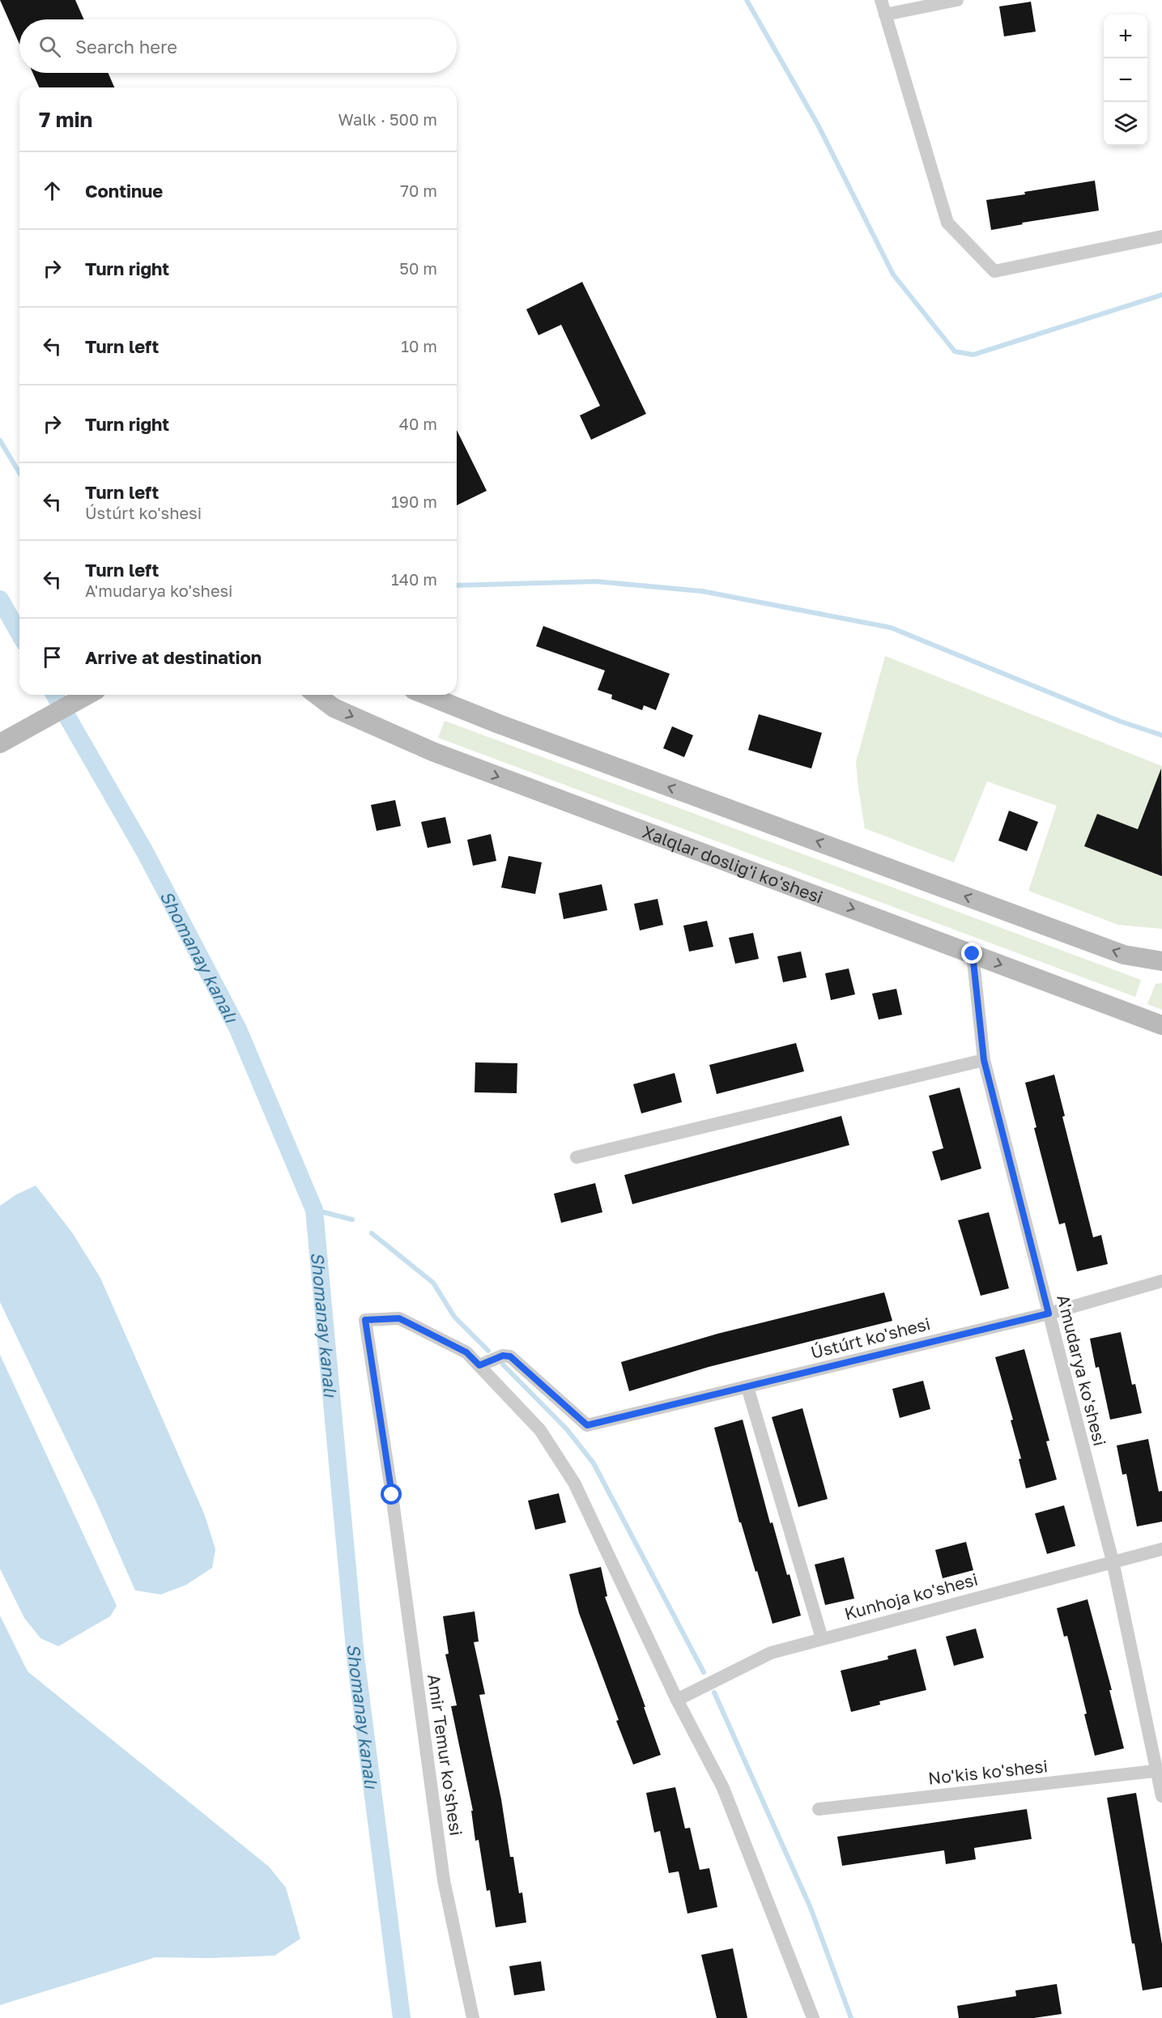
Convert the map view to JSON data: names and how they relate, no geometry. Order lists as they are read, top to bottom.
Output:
{
  "streets": {
    "main road": ["Xalqlar doslig'i ko'shesi"],
    "street": [
      "Ústúrt ko'shesi",
      "A'mudarya ko'shesi",
      "Kunhoja ko'shesi",
      "Amir Temur ko'shesi",
      "No'kis ko'shesi"
    ]
  },
  "crossings": [
    ["Xalqlar doslig'i ko'shesi", "A'mudarya ko'shesi"],
    ["Ústúrt ko'shesi", "A'mudarya ko'shesi"],
    ["Ústúrt ko'shesi", "Amir Temur ko'shesi"],
    ["A'mudarya ko'shesi", "Kunhoja ko'shesi"],
    ["A'mudarya ko'shesi", "No'kis ko'shesi"]
  ],
  "water": ["Shomanay kanalı"],
  "page": {
    "map_buttons": ["+", "−"],
    "search": "Search here",
    "heading": ["7 min", "Walk · 500 m"],
    "list": [
      ["Continue", "70 m"],
      ["Turn right", "50 m"],
      ["Turn left", "10 m"],
      ["Turn right", "40 m"],
      ["Turn left", "Ústúrt ko'shesi", "190 m"],
      ["Turn left", "A'mudarya ko'shesi", "140 m"],
      "Arrive at destination"
    ]
  }
}
